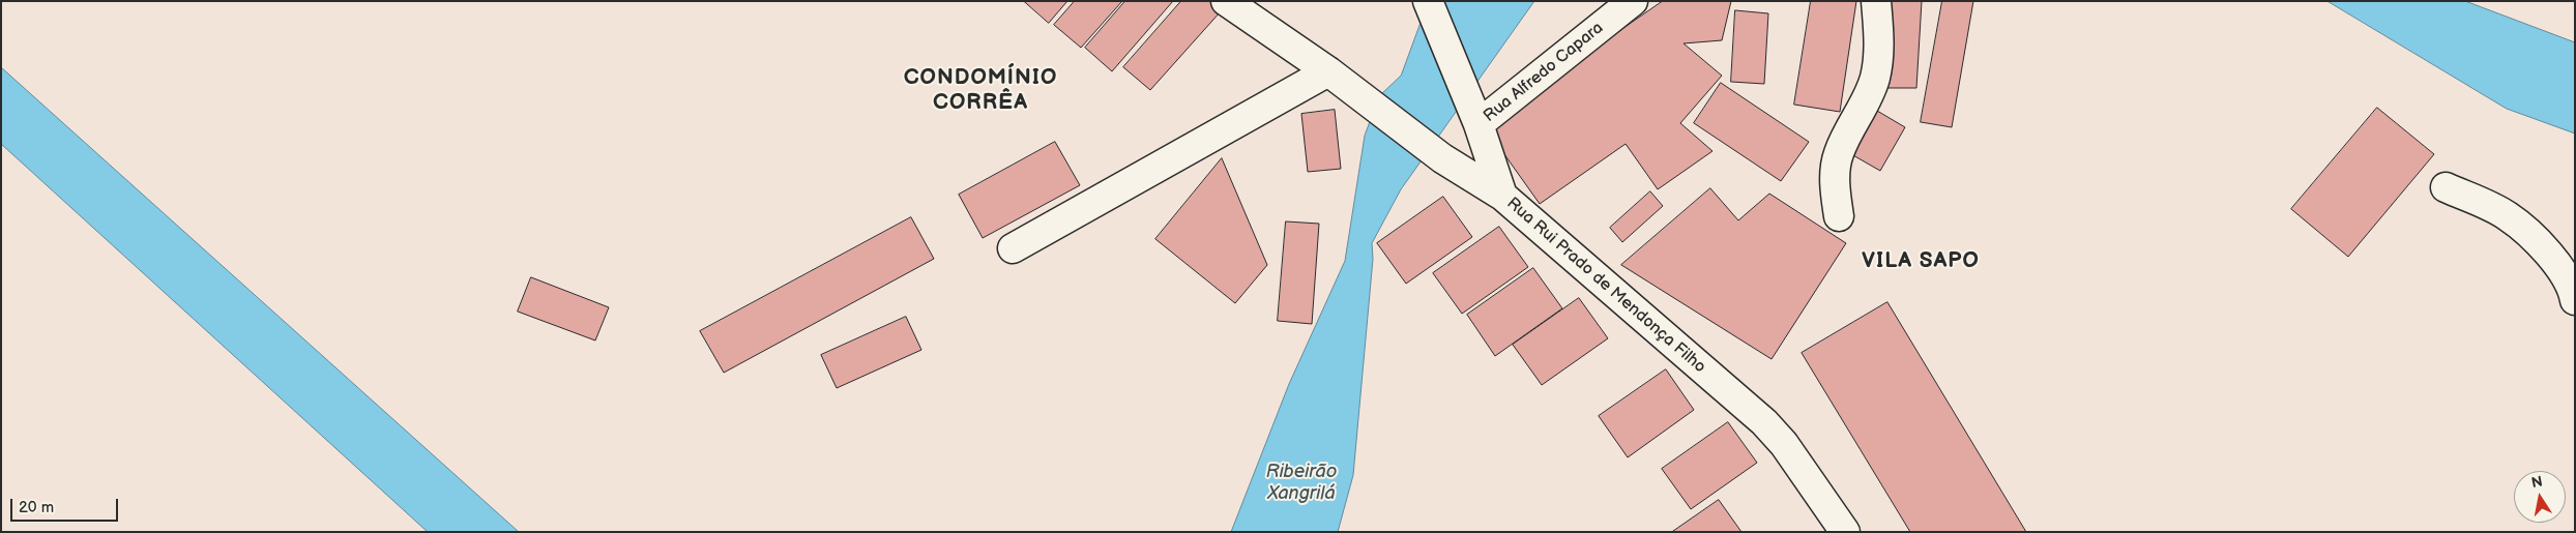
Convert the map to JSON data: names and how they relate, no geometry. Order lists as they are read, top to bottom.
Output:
{
  "streets": {
    "street": ["Rua Alfredo Capara", "Rua Rui Prado de Mendonça Filho"]
  },
  "crossings": [
    ["Rua Alfredo Capara", "Rua Rui Prado de Mendonça Filho"]
  ],
  "districts": ["CONDOMÍNIO CORRÊA", "VILA SAPO"],
  "water": ["Ribeirão Xangrilá"],
  "scale_bar": "20 m",
  "north": "top"
}
